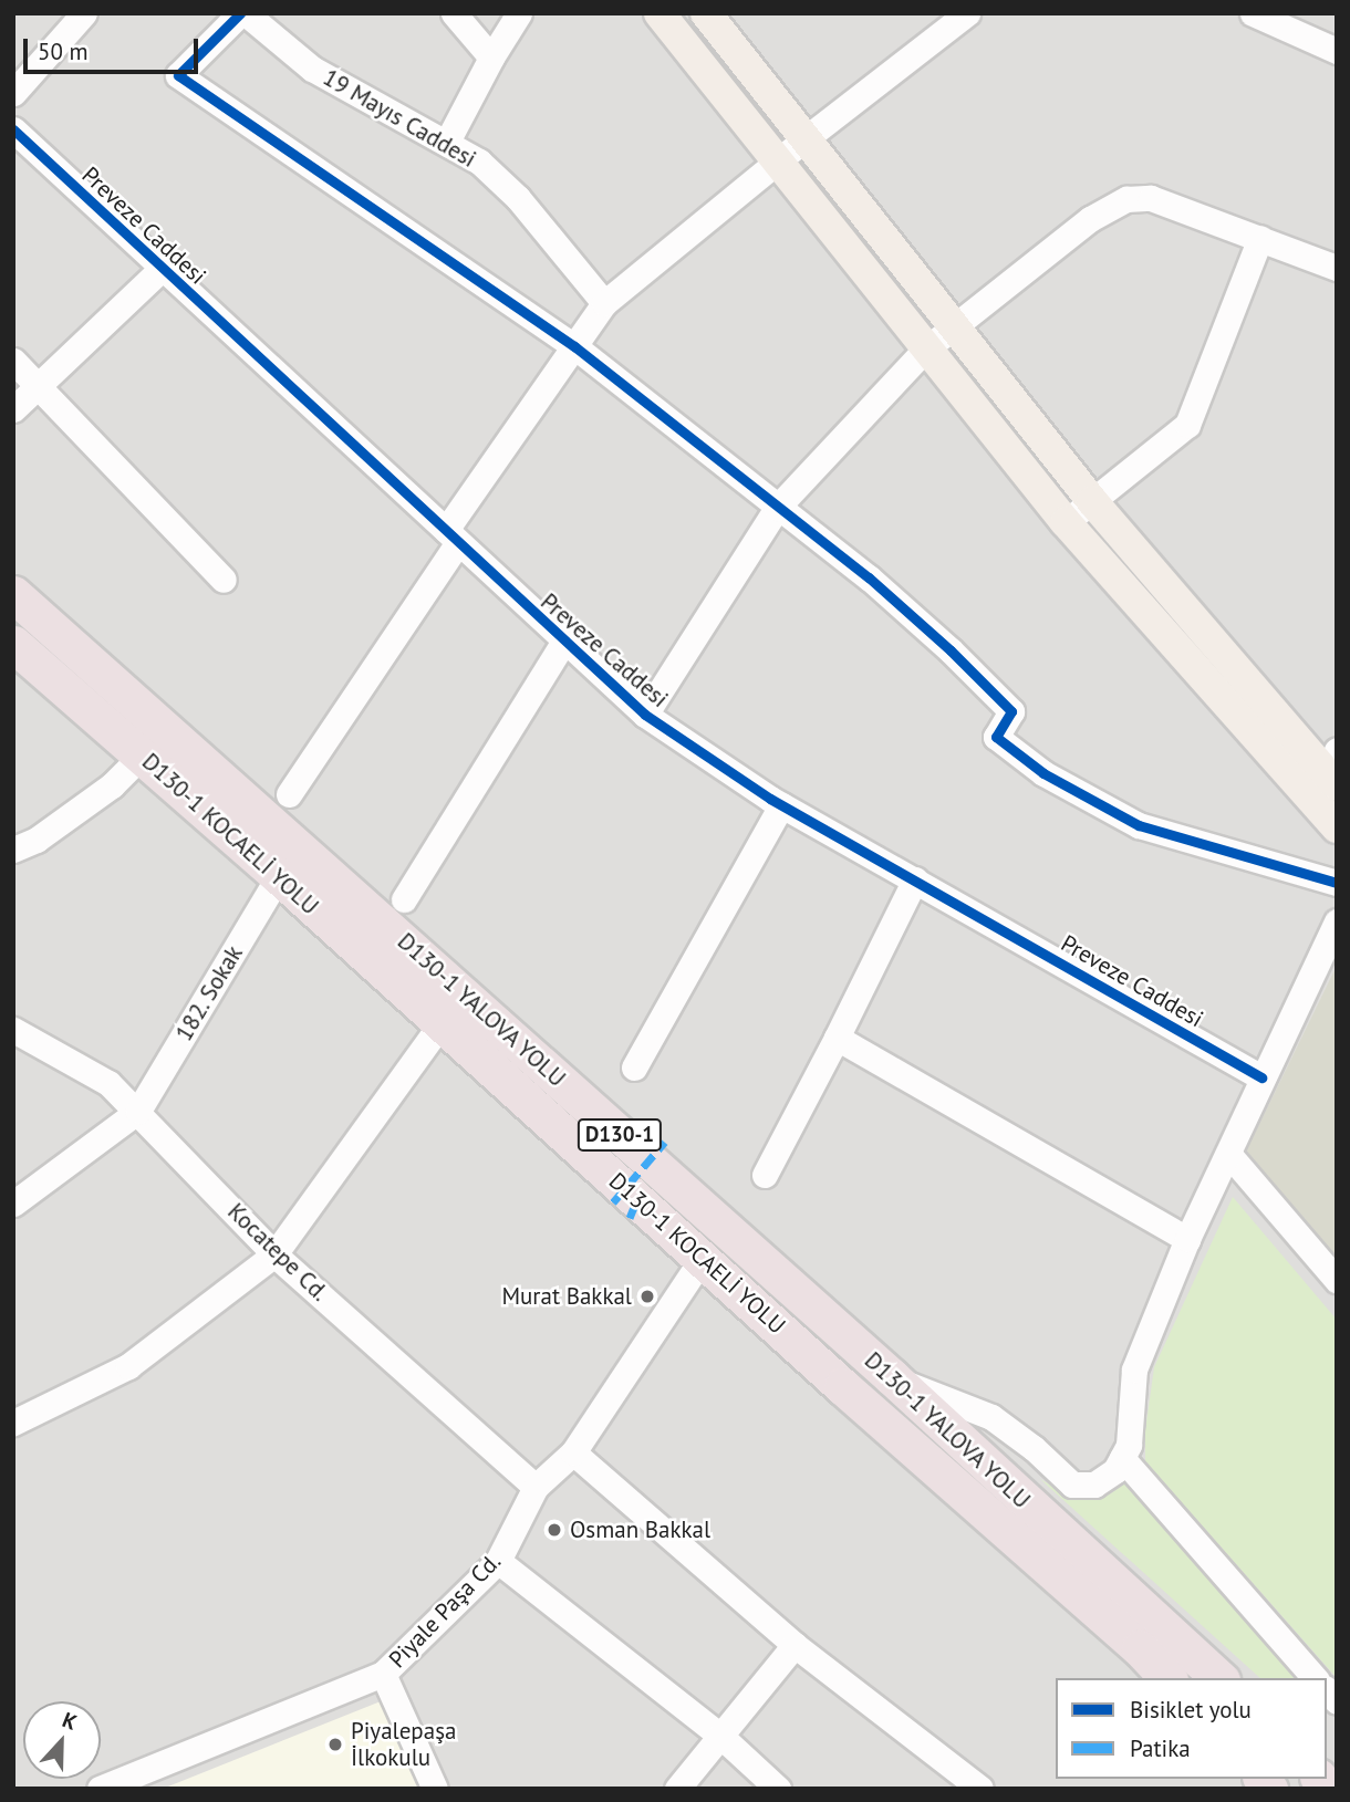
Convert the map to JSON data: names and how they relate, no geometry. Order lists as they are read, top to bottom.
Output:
{
  "streets": {
    "highway": ["D130-1 KOCAELİ YOLU", "D130-1 YALOVA YOLU", "D130-1"],
    "street": [
      "19 Mayıs Caddesi",
      "Preveze Caddesi",
      "182. Sokak",
      "Kocatepe Cd.",
      "Piyale Paşa Cd."
    ]
  },
  "crossings": [
    ["D130-1 KOCAELİ YOLU", "182. Sokak"],
    ["D130-1 KOCAELİ YOLU", "Piyale Paşa Cd."],
    ["182. Sokak", "Kocatepe Cd."],
    ["Kocatepe Cd.", "Piyale Paşa Cd."]
  ],
  "places": ["Murat Bakkal", "Osman Bakkal", "Piyalepaşa İlkokulu"],
  "legend": ["Bisiklet yolu", "Patika"],
  "scale_bar": "50 m",
  "north": "top"
}
